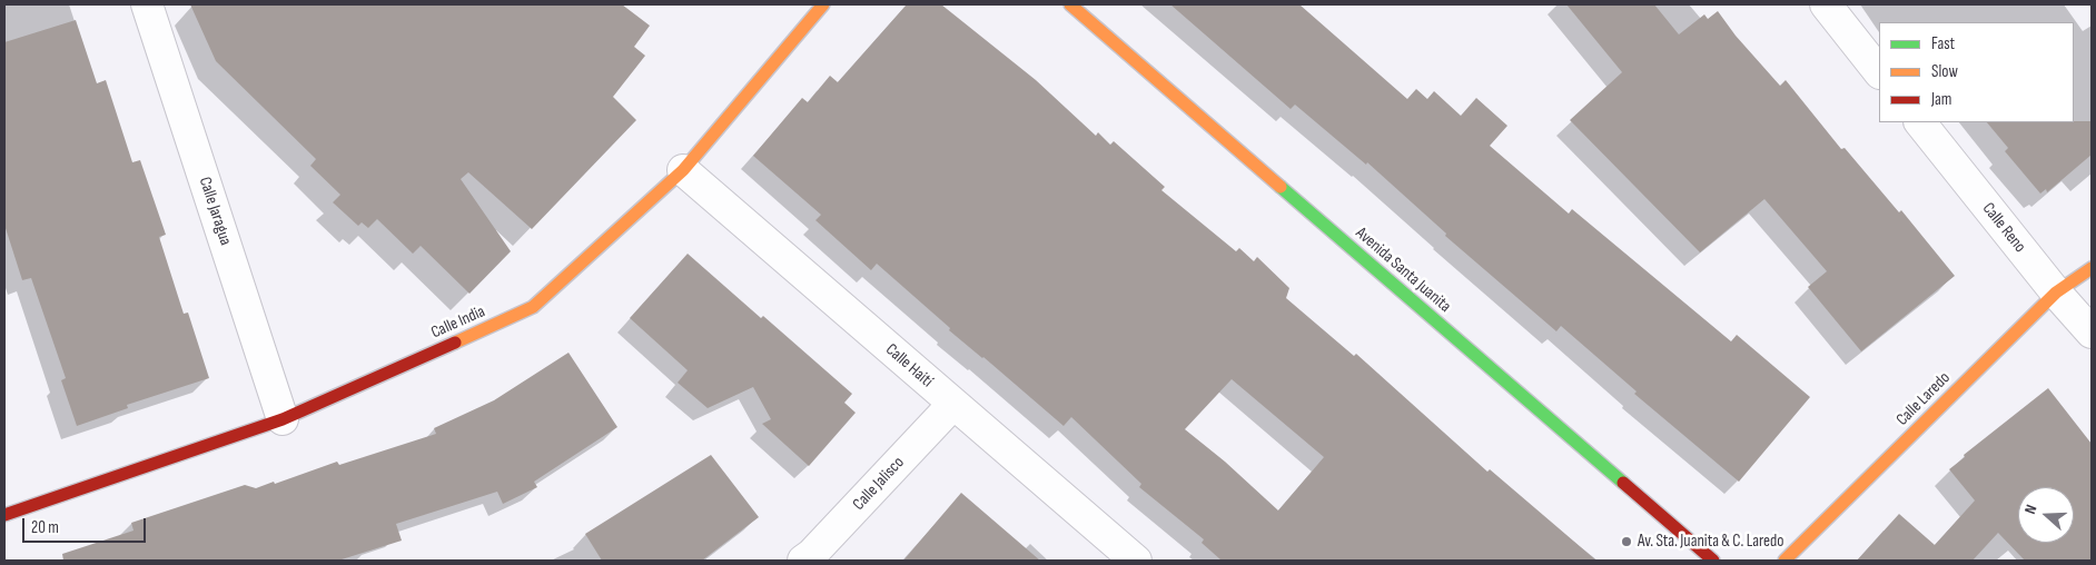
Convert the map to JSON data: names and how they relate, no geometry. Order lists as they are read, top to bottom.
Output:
{
  "streets": {
    "street": [
      "Calle Jaragua",
      "Calle Reno",
      "Avenida Santa Juanita",
      "Calle India",
      "Calle Haití",
      "Calle Laredo",
      "Calle Jalisco"
    ]
  },
  "crossings": [
    ["Calle Jaragua", "Calle India"],
    ["Calle Reno", "Calle Laredo"],
    ["Calle India", "Calle Haití"],
    ["Calle Haití", "Calle Jalisco"]
  ],
  "places": ["Av. Sta. Juanita & C. Laredo"],
  "legend": ["Fast", "Slow", "Jam"],
  "scale_bar": "20 m",
  "north": "left"
}
